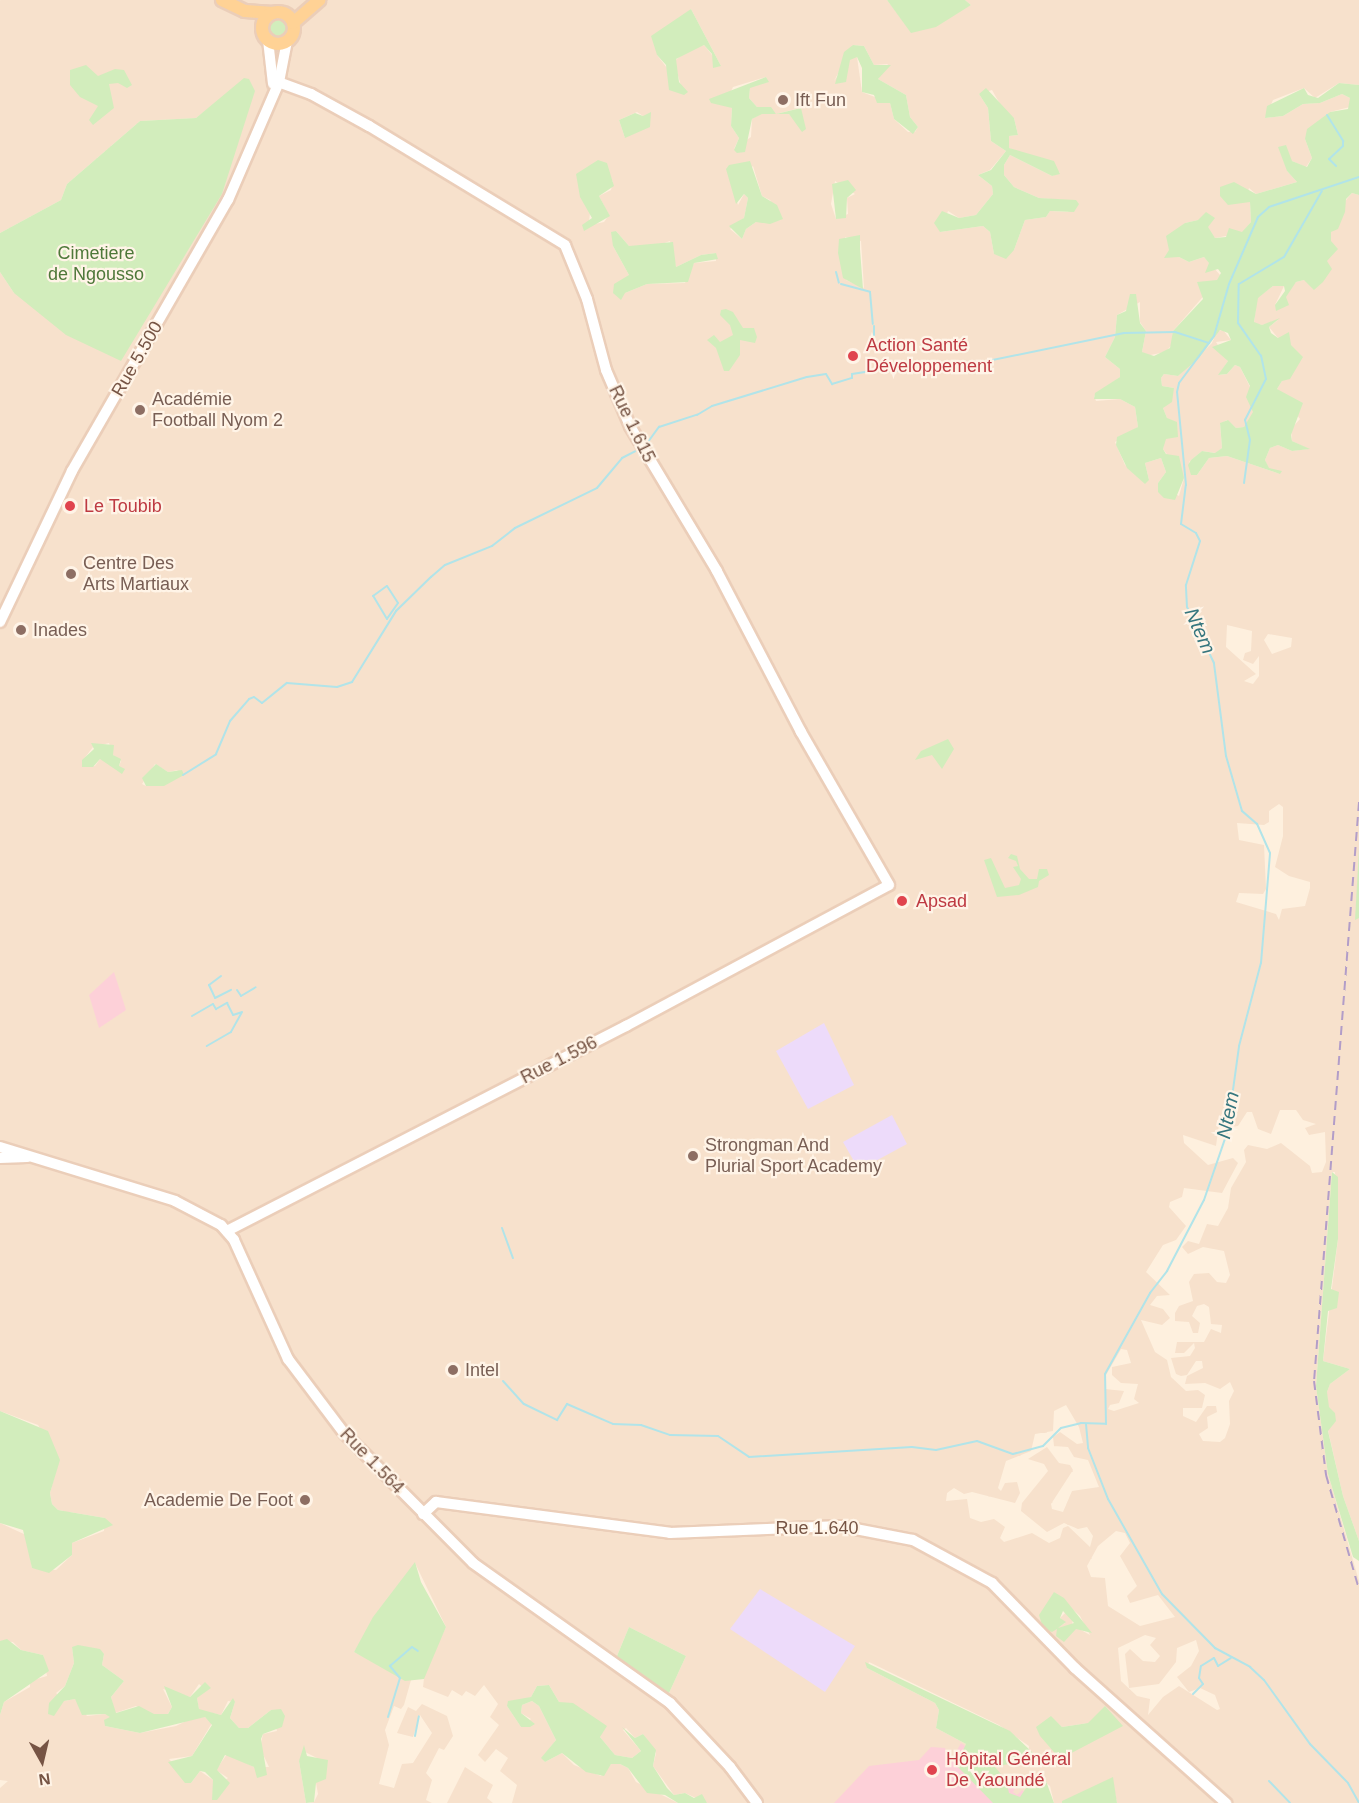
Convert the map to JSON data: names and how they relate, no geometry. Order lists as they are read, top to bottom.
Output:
{
  "streets": {
    "street": [
      "Rue 5.500",
      "Rue 1.615",
      "Rue 1.596",
      "Rue 1.564",
      "Rue 1.640"
    ]
  },
  "crossings": [
    ["Rue 5.500", "Rue 1.615"],
    ["Rue 1.615", "Rue 1.596"],
    ["Rue 1.596", "Rue 1.564"],
    ["Rue 1.564", "Rue 1.640"]
  ],
  "water": ["Ntem"],
  "parks": ["Cimetiere de Ngousso"],
  "places": [
    "Ift Fun",
    "Action Santé Développement",
    "Académie Football Nyom 2",
    "Le Toubib",
    "Centre Des Arts Martiaux",
    "Inades",
    "Apsad",
    "Strongman And Plurial Sport Academy",
    "Intel",
    "Academie De Foot",
    "Hôpital Général De Yaoundé"
  ],
  "north": "bottom"
}
